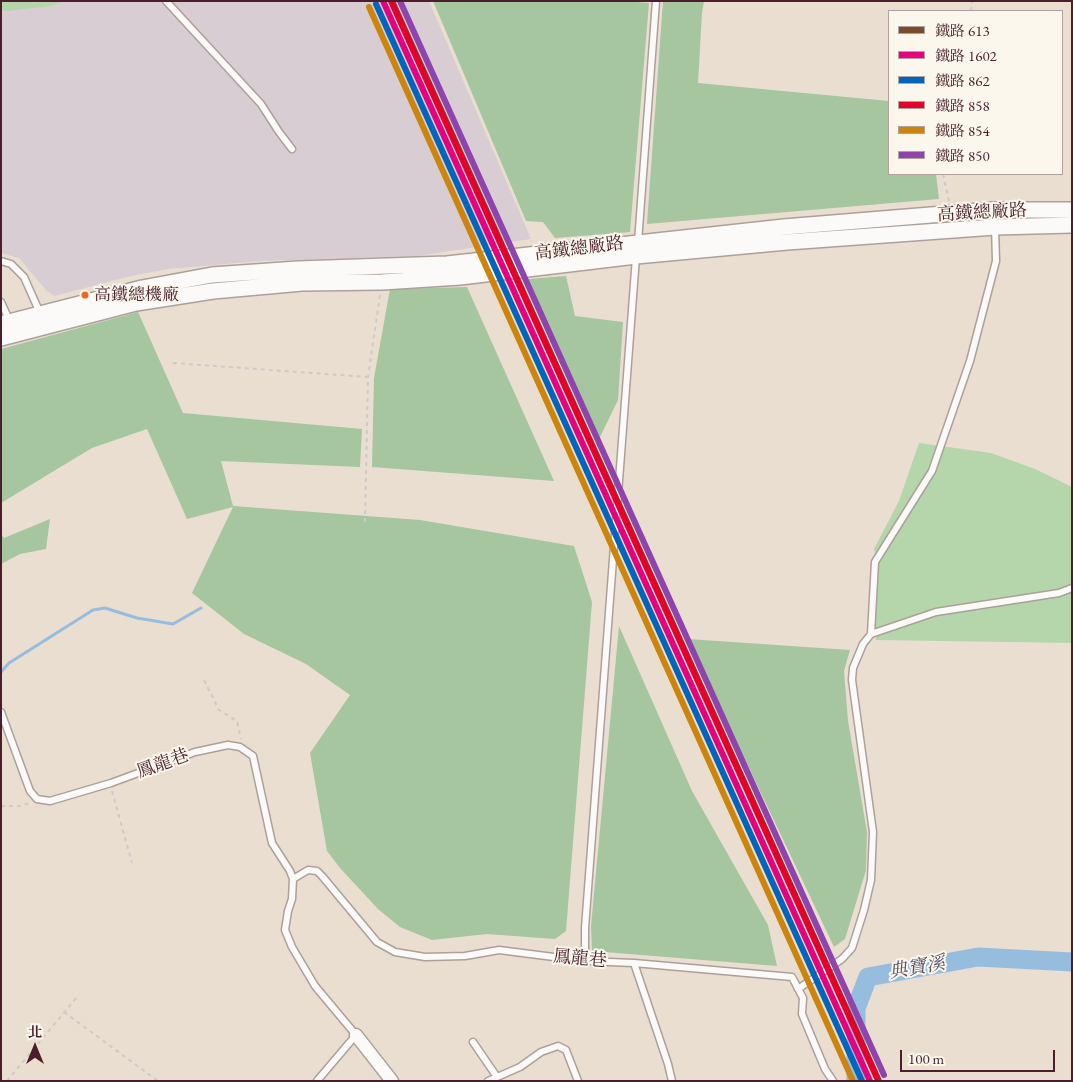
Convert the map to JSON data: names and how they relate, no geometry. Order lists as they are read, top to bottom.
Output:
{
  "streets": {
    "street": ["高鐵總廠路"],
    "lane": ["鳳龍巷"]
  },
  "water": ["典寶溪"],
  "places": ["高鐵總機廠"],
  "lines": [
    "rail line 613",
    "rail line 1602",
    "rail line 858",
    "rail line 850",
    "rail line 862",
    "rail line 854"
  ],
  "legend": [
    "鐵路 613",
    "鐵路 1602",
    "鐵路 862",
    "鐵路 858",
    "鐵路 854",
    "鐵路 850"
  ],
  "scale_bar": "100 m",
  "north": "top"
}
